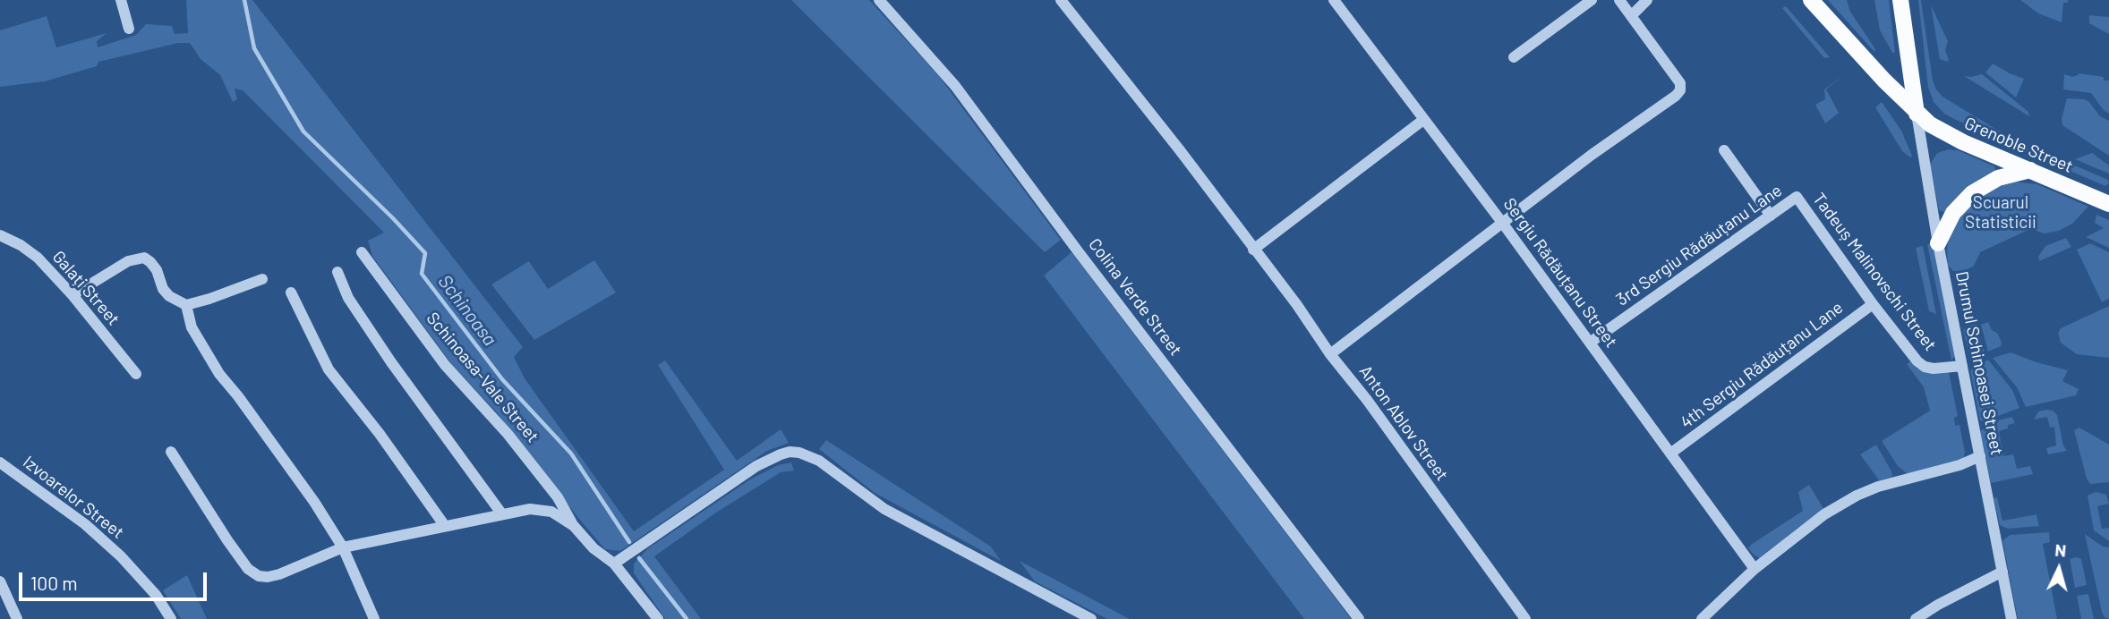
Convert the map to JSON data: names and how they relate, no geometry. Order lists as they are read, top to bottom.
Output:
{
  "streets": {
    "main road": ["Grenoble Street"],
    "street": [
      "3rd Sergiu Rădăuțanu Lane",
      "Tadeuș Malinovschi Street",
      "Sergiu Rădăuțanu Street",
      "Galați Street",
      "Colina Verde Street",
      "Drumul Schinoasei Street",
      "4th Sergiu Rădăuțanu Lane",
      "Schinoasa-Vale Street",
      "Anton Ablov Street",
      "Izvoarelor Street"
    ]
  },
  "crossings": [
    ["Grenoble Street", "Drumul Schinoasei Street"],
    ["3rd Sergiu Rădăuțanu Lane", "Tadeuș Malinovschi Street"],
    ["3rd Sergiu Rădăuțanu Lane", "Sergiu Rădăuțanu Street"],
    ["Tadeuș Malinovschi Street", "Drumul Schinoasei Street"],
    ["Tadeuș Malinovschi Street", "4th Sergiu Rădăuțanu Lane"],
    ["Sergiu Rădăuțanu Street", "4th Sergiu Rădăuțanu Lane"]
  ],
  "water": ["Schinoasa"],
  "parks": ["Scuarul Statisticii"],
  "scale_bar": "100 m",
  "north": "top"
}
